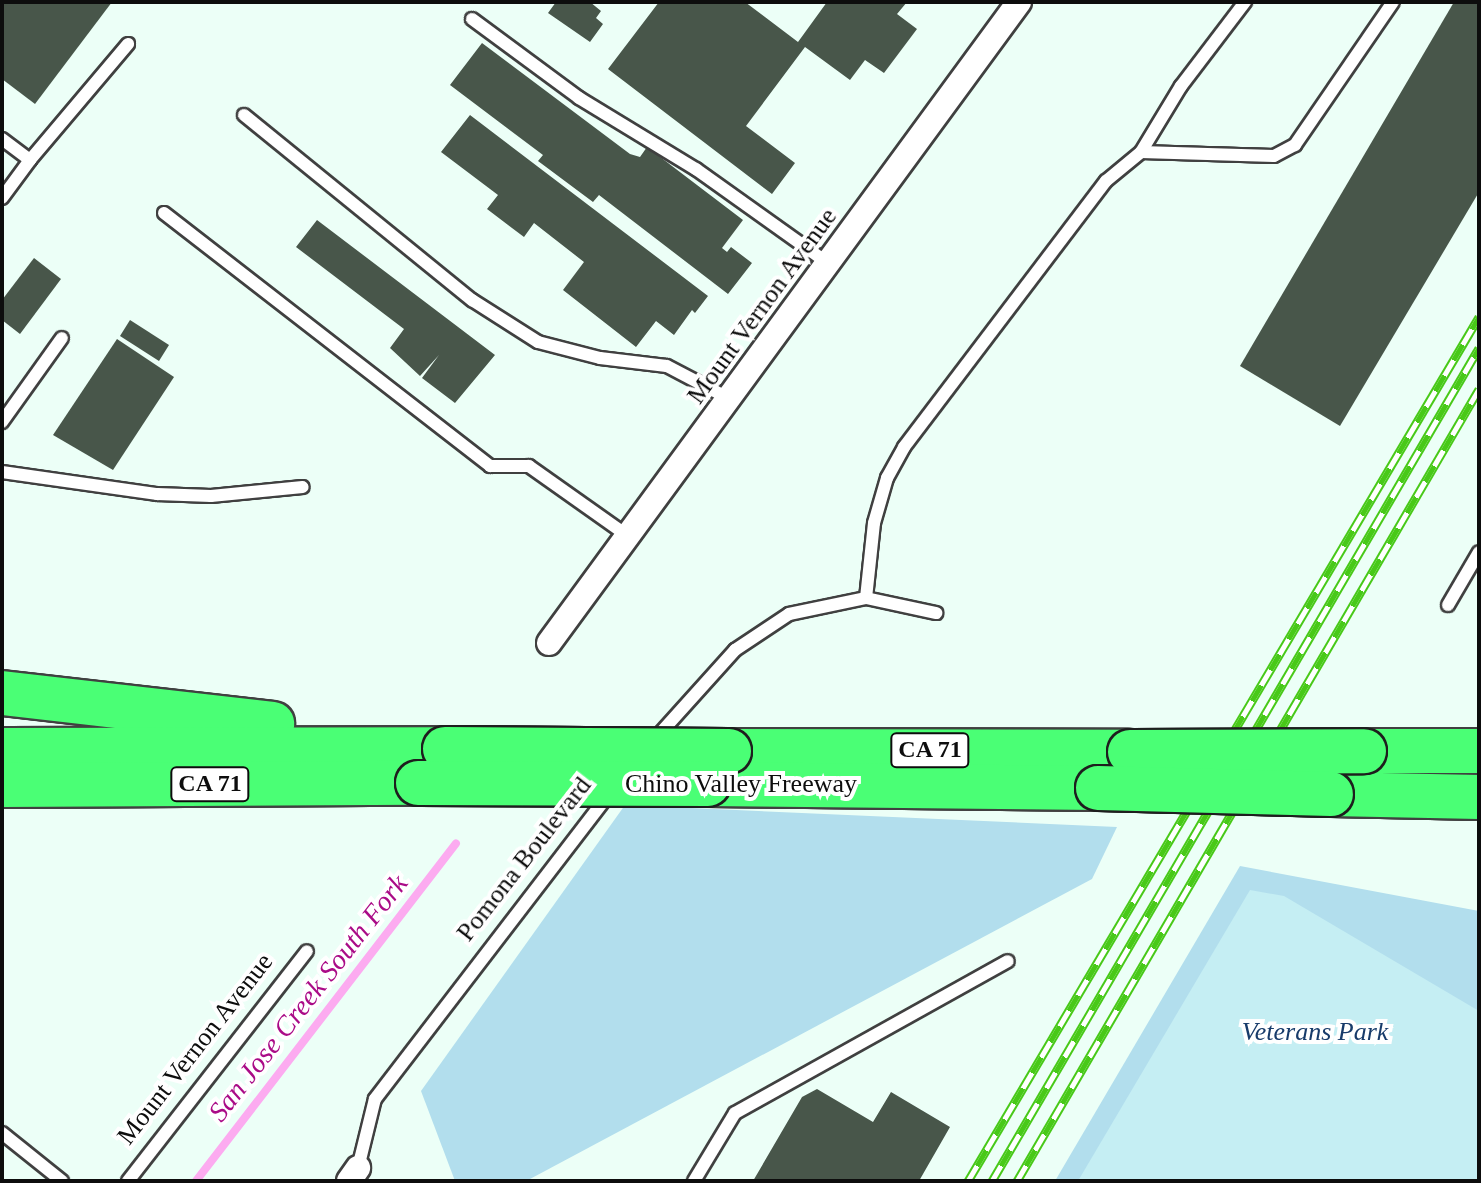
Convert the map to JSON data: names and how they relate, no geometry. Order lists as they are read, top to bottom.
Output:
{
  "streets": {
    "highway": ["CA 71", "Chino Valley Freeway"],
    "street": ["Mount Vernon Avenue"],
    "lane": ["Pomona Boulevard"]
  },
  "water": ["San Jose Creek South Fork"],
  "parks": ["Veterans Park"]
}
